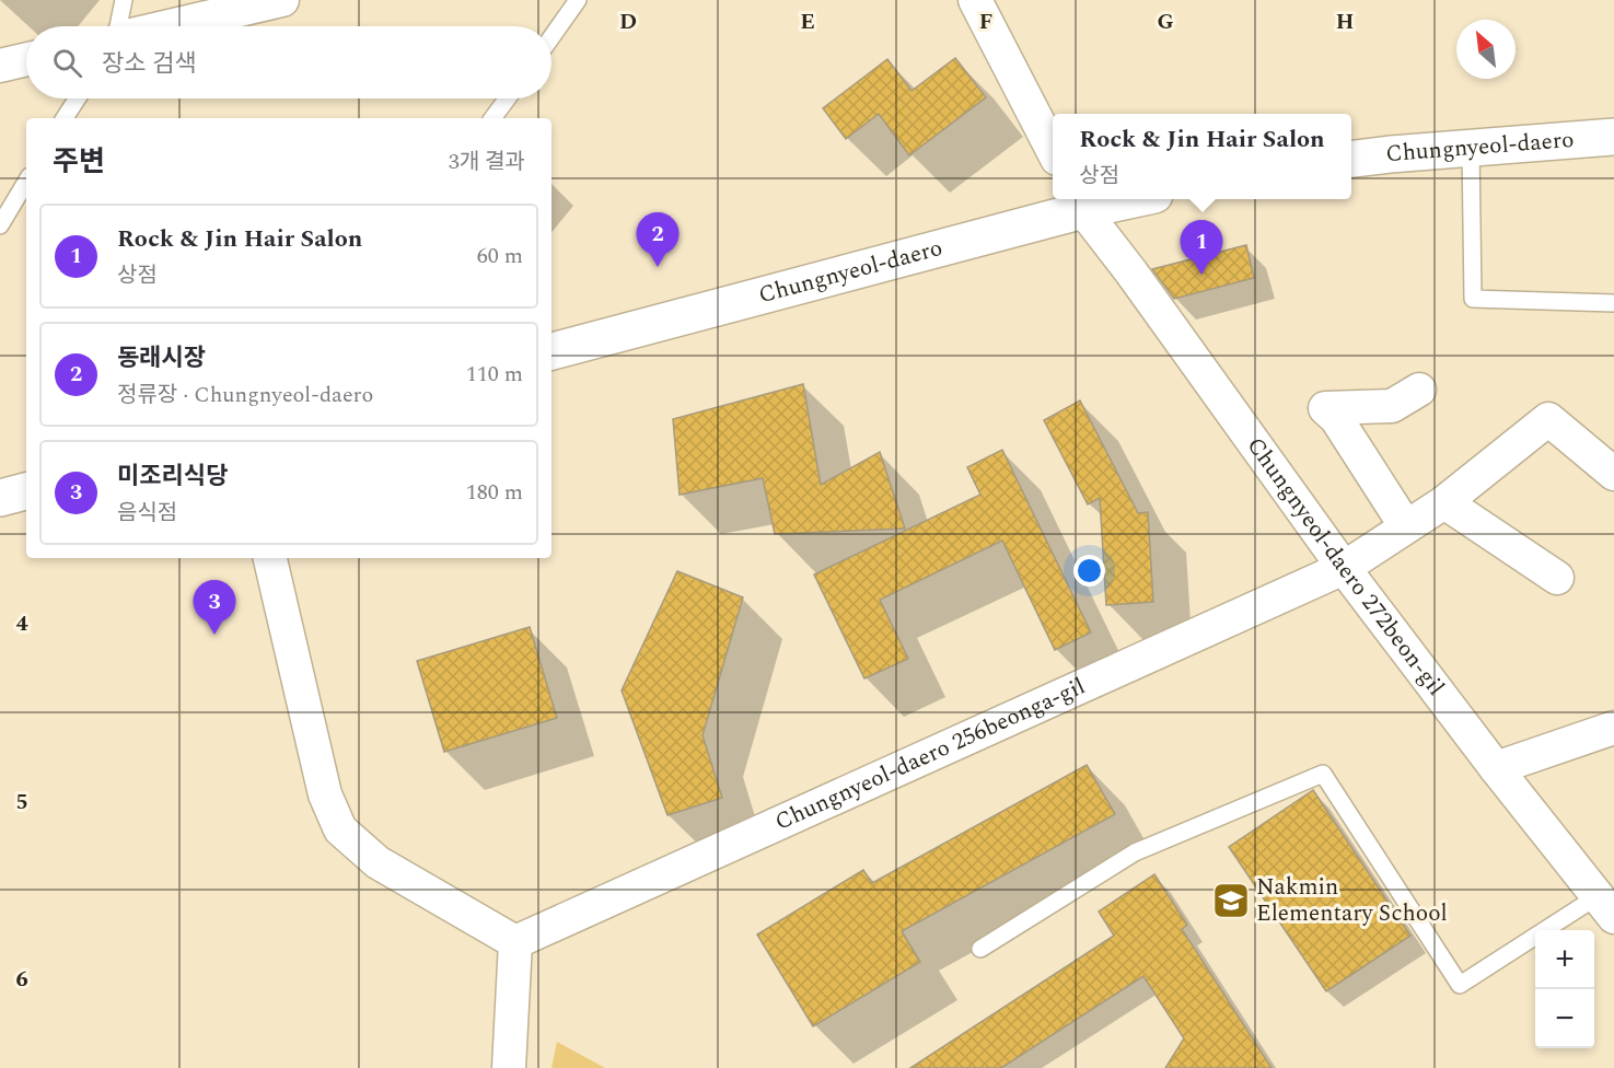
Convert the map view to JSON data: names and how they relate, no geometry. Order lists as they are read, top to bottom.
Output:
{
  "streets": {
    "main road": ["Chungnyeol-daero"],
    "street": ["Chungnyeol-daero 272beon-gil", "Chungnyeol-daero 256beonga-gil"]
  },
  "crossings": [
    ["Chungnyeol-daero", "Chungnyeol-daero 272beon-gil"],
    ["Chungnyeol-daero 272beon-gil", "Chungnyeol-daero 256beonga-gil"]
  ],
  "places": {
    "school or university": ["Nakmin Elementary School"]
  },
  "north": "top left",
  "page": {
    "search": "장소 검색",
    "popup": ["Rock & Jin Hair Salon", "상점"],
    "heading": ["주변", "3개 결과"],
    "list": [
      {
        "mark": "1",
        "name": "Rock & Jin Hair Salon",
        "note": "상점",
        "value": "60 m"
      },
      {
        "mark": "2",
        "name": "동래시장",
        "note": "정류장 · Chungnyeol-daero",
        "value": "110 m"
      },
      {
        "mark": "3",
        "name": "미조리식당",
        "note": "음식점",
        "value": "180 m"
      }
    ],
    "pins": ["2", "1", "3"],
    "map_buttons": ["+", "−"]
  },
  "grid": {
    "columns": [
      "D",
      "E",
      "F",
      "G",
      "H"
    ],
    "rows": ["4", "5", "6"]
  }
}
